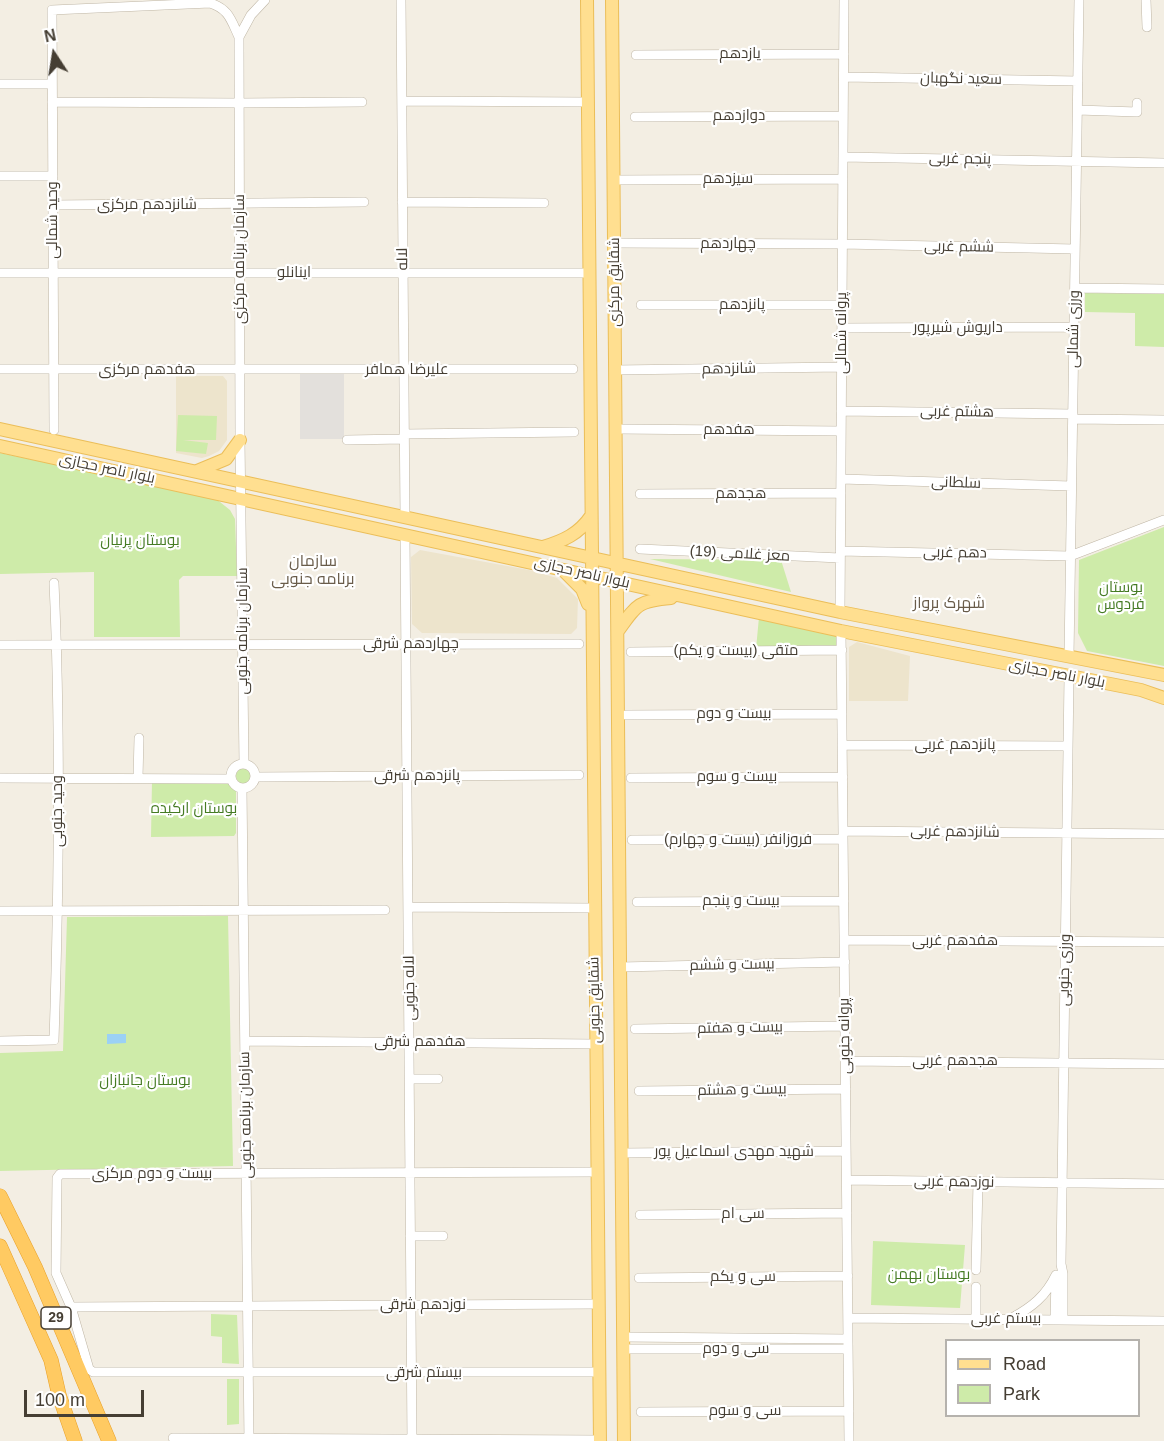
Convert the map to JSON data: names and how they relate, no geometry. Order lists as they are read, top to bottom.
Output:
{
  "streets": {
    "highway": ["29"],
    "main road": ["شقایق مرکزی", "بلوار ناصر حجازی", "شقایق جنوبی"],
    "street": [
      "یازدهم",
      "سعید نگهبان",
      "دوازدهم",
      "پنجم غربی",
      "سیزدهم",
      "شانزدهم مرکزی",
      "وحید شمالی",
      "چهاردهم",
      "ششم غربی",
      "سازمان برنامه مرکزی",
      "لاله",
      "اینانلو",
      "پانزدهم",
      "داریوش شیرپور",
      "ورزی شمالی",
      "پروانه شمالی",
      "شانزدهم",
      "هفدهم مرکزی",
      "علیرضا همافر",
      "هشتم غربی",
      "هفدهم",
      "سلطانی",
      "هجدهم",
      "دهم غربی",
      "معز غلامی (19)",
      "سازمان برنامه جنوبی",
      "چهاردهم شرقی",
      "متقی (بیست و یکم)",
      "بیست و دوم",
      "پانزدهم غربی",
      "پانزدهم شرقی",
      "بیست و سوم",
      "وحید جنوبی",
      "شانزدهم غربی",
      "فروزانفر (بیست و چهارم)",
      "بیست و پنجم",
      "هفدهم غربی",
      "بیست و ششم",
      "ورزی جنوبی",
      "لاله جنوبی",
      "بیست و هفتم",
      "پروانه جنوبی",
      "هفدهم شرقی",
      "هجدهم غربی",
      "بیست و هشتم",
      "شهید مهدی اسماعیل پور",
      "بیست و دوم مرکزی",
      "نوزدهم غربی",
      "سی ام",
      "سی و یکم",
      "نوزدهم شرقی",
      "بیستم غربی",
      "سی و دوم",
      "بیستم شرقی",
      "سی و سوم"
    ]
  },
  "crossings": [
    ["یازدهم", "پروانه شمالی"],
    ["سعید نگهبان", "ورزی شمالی"],
    ["سعید نگهبان", "پروانه شمالی"],
    ["دوازدهم", "پروانه شمالی"],
    ["پنجم غربی", "ورزی شمالی"],
    ["پنجم غربی", "پروانه شمالی"],
    ["سیزدهم", "شقایق مرکزی"],
    ["سیزدهم", "پروانه شمالی"],
    ["شانزدهم مرکزی", "وحید شمالی"],
    ["شانزدهم مرکزی", "سازمان برنامه مرکزی"],
    ["وحید شمالی", "سازمان برنامه مرکزی"],
    ["وحید شمالی", "اینانلو"],
    ["وحید شمالی", "هفدهم مرکزی"],
    ["چهاردهم", "ششم غربی"],
    ["چهاردهم", "شقایق مرکزی"],
    ["چهاردهم", "پروانه شمالی"],
    ["ششم غربی", "ورزی شمالی"],
    ["ششم غربی", "پروانه شمالی"],
    ["سازمان برنامه مرکزی", "اینانلو"],
    ["سازمان برنامه مرکزی", "هفدهم مرکزی"],
    ["سازمان برنامه مرکزی", "علیرضا همافر"],
    ["سازمان برنامه مرکزی", "بلوار ناصر حجازی"],
    ["سازمان برنامه مرکزی", "سازمان برنامه جنوبی"],
    ["لاله", "اینانلو"],
    ["لاله", "علیرضا همافر"],
    ["لاله", "بلوار ناصر حجازی"],
    ["اینانلو", "شقایق مرکزی"],
    ["شقایق مرکزی", "شانزدهم"],
    ["شقایق مرکزی", "هفدهم"],
    ["شقایق مرکزی", "بلوار ناصر حجازی"],
    ["شقایق مرکزی", "شقایق جنوبی"],
    ["پانزدهم", "پروانه شمالی"],
    ["داریوش شیرپور", "ورزی شمالی"],
    ["داریوش شیرپور", "پروانه شمالی"],
    ["ورزی شمالی", "هشتم غربی"],
    ["ورزی شمالی", "بلوار ناصر حجازی"],
    ["ورزی شمالی", "سلطانی"],
    ["ورزی شمالی", "دهم غربی"],
    ["پروانه شمالی", "شانزدهم"],
    ["پروانه شمالی", "هشتم غربی"],
    ["پروانه شمالی", "هفدهم"],
    ["پروانه شمالی", "بلوار ناصر حجازی"],
    ["پروانه شمالی", "سلطانی"],
    ["پروانه شمالی", "هجدهم"],
    ["پروانه شمالی", "دهم غربی"],
    ["پروانه شمالی", "معز غلامی (19)"],
    ["هفدهم مرکزی", "علیرضا همافر"],
    ["بلوار ناصر حجازی", "سازمان برنامه جنوبی"],
    ["بلوار ناصر حجازی", "ورزی جنوبی"],
    ["بلوار ناصر حجازی", "لاله جنوبی"],
    ["بلوار ناصر حجازی", "شقایق جنوبی"],
    ["بلوار ناصر حجازی", "پروانه جنوبی"],
    ["دهم غربی", "معز غلامی (19)"],
    ["سازمان برنامه جنوبی", "چهاردهم شرقی"],
    ["سازمان برنامه جنوبی", "پانزدهم شرقی"],
    ["سازمان برنامه جنوبی", "هفدهم شرقی"],
    ["سازمان برنامه جنوبی", "بیست و دوم مرکزی"],
    ["سازمان برنامه جنوبی", "نوزدهم شرقی"],
    ["سازمان برنامه جنوبی", "بیستم شرقی"],
    ["چهاردهم شرقی", "وحید جنوبی"],
    ["چهاردهم شرقی", "لاله جنوبی"],
    ["متقی (بیست و یکم)", "پروانه جنوبی"],
    ["بیست و دوم", "پروانه جنوبی"],
    ["پانزدهم غربی", "ورزی جنوبی"],
    ["پانزدهم غربی", "پروانه جنوبی"],
    ["پانزدهم شرقی", "لاله جنوبی"],
    ["بیست و سوم", "پروانه جنوبی"],
    ["شانزدهم غربی", "فروزانفر (بیست و چهارم)"],
    ["شانزدهم غربی", "ورزی جنوبی"],
    ["شانزدهم غربی", "پروانه جنوبی"],
    ["فروزانفر (بیست و چهارم)", "پروانه جنوبی"],
    ["بیست و پنجم", "پروانه جنوبی"],
    ["هفدهم غربی", "ورزی جنوبی"],
    ["هفدهم غربی", "پروانه جنوبی"],
    ["بیست و ششم", "شقایق جنوبی"],
    ["بیست و ششم", "پروانه جنوبی"],
    ["ورزی جنوبی", "هجدهم غربی"],
    ["ورزی جنوبی", "نوزدهم غربی"],
    ["ورزی جنوبی", "بیستم غربی"],
    ["لاله جنوبی", "هفدهم شرقی"],
    ["لاله جنوبی", "بیست و دوم مرکزی"],
    ["لاله جنوبی", "نوزدهم شرقی"],
    ["لاله جنوبی", "بیستم شرقی"],
    ["شقایق جنوبی", "هفدهم شرقی"],
    ["شقایق جنوبی", "شهید مهدی اسماعیل پور"],
    ["شقایق جنوبی", "بیست و دوم مرکزی"],
    ["شقایق جنوبی", "نوزدهم شرقی"],
    ["شقایق جنوبی", "سی و دوم"],
    ["شقایق جنوبی", "بیستم شرقی"],
    ["بیست و هفتم", "پروانه جنوبی"],
    ["پروانه جنوبی", "هجدهم غربی"],
    ["پروانه جنوبی", "بیست و هشتم"],
    ["پروانه جنوبی", "شهید مهدی اسماعیل پور"],
    ["پروانه جنوبی", "نوزدهم غربی"],
    ["پروانه جنوبی", "سی ام"],
    ["پروانه جنوبی", "سی و یکم"],
    ["پروانه جنوبی", "بیستم غربی"],
    ["پروانه جنوبی", "سی و دوم"],
    ["پروانه جنوبی", "سی و سوم"],
    ["بیست و دوم مرکزی", "نوزدهم شرقی"],
    ["بیست و دوم مرکزی", "بیستم شرقی"],
    ["نوزدهم شرقی", "بیستم شرقی"]
  ],
  "districts": ["سازمان برنامه جنوبی", "شهرک پرواز"],
  "parks": [
    "بوستان پرنیان",
    "بوستان فردوس",
    "بوستان ارکیده",
    "بوستان جانبازان",
    "بوستان بهمن"
  ],
  "legend": ["Road", "Park"],
  "scale_bar": "100 m",
  "north": "top"
}
